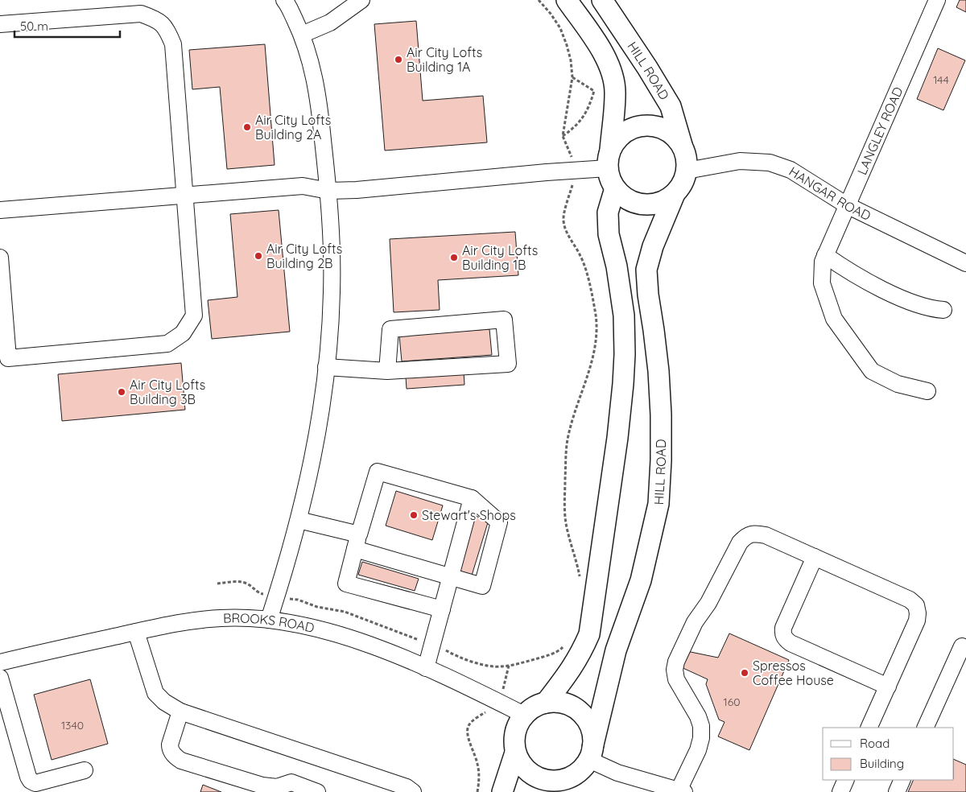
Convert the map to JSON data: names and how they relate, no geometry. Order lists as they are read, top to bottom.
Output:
{
  "streets": {
    "main road": ["HILL ROAD"],
    "street": ["LANGLEY ROAD", "HANGAR ROAD", "BROOKS ROAD"]
  },
  "crossings": [
    ["HILL ROAD", "HANGAR ROAD"],
    ["HILL ROAD", "BROOKS ROAD"],
    ["LANGLEY ROAD", "HANGAR ROAD"]
  ],
  "places": [
    "Air City Lofts Building 1A",
    "Air City Lofts Building 2A",
    "Air City Lofts Building 2B",
    "Air City Lofts Building 1B",
    "Air City Lofts Building 3B",
    "Stewart's Shops",
    "Spressos Coffee House"
  ],
  "house_numbers": ["144", "160", "1340"],
  "legend": ["Road", "Building"],
  "scale_bar": "50 m"
}
